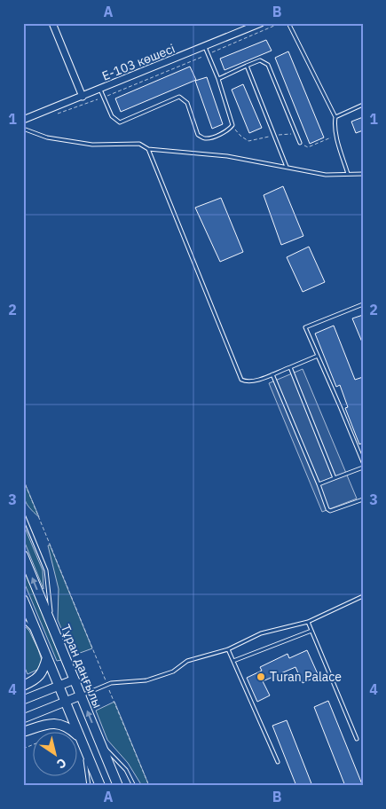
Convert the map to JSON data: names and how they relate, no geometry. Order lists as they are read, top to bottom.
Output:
{
  "streets": {
    "main road": ["Тұран даңғылы"],
    "street": ["Е-103 көшесі"]
  },
  "places": ["Turan Palace"],
  "north": "bottom right",
  "grid": {
    "columns": ["A", "B"],
    "rows": [
      "1",
      "2",
      "3",
      "4"
    ]
  }
}
